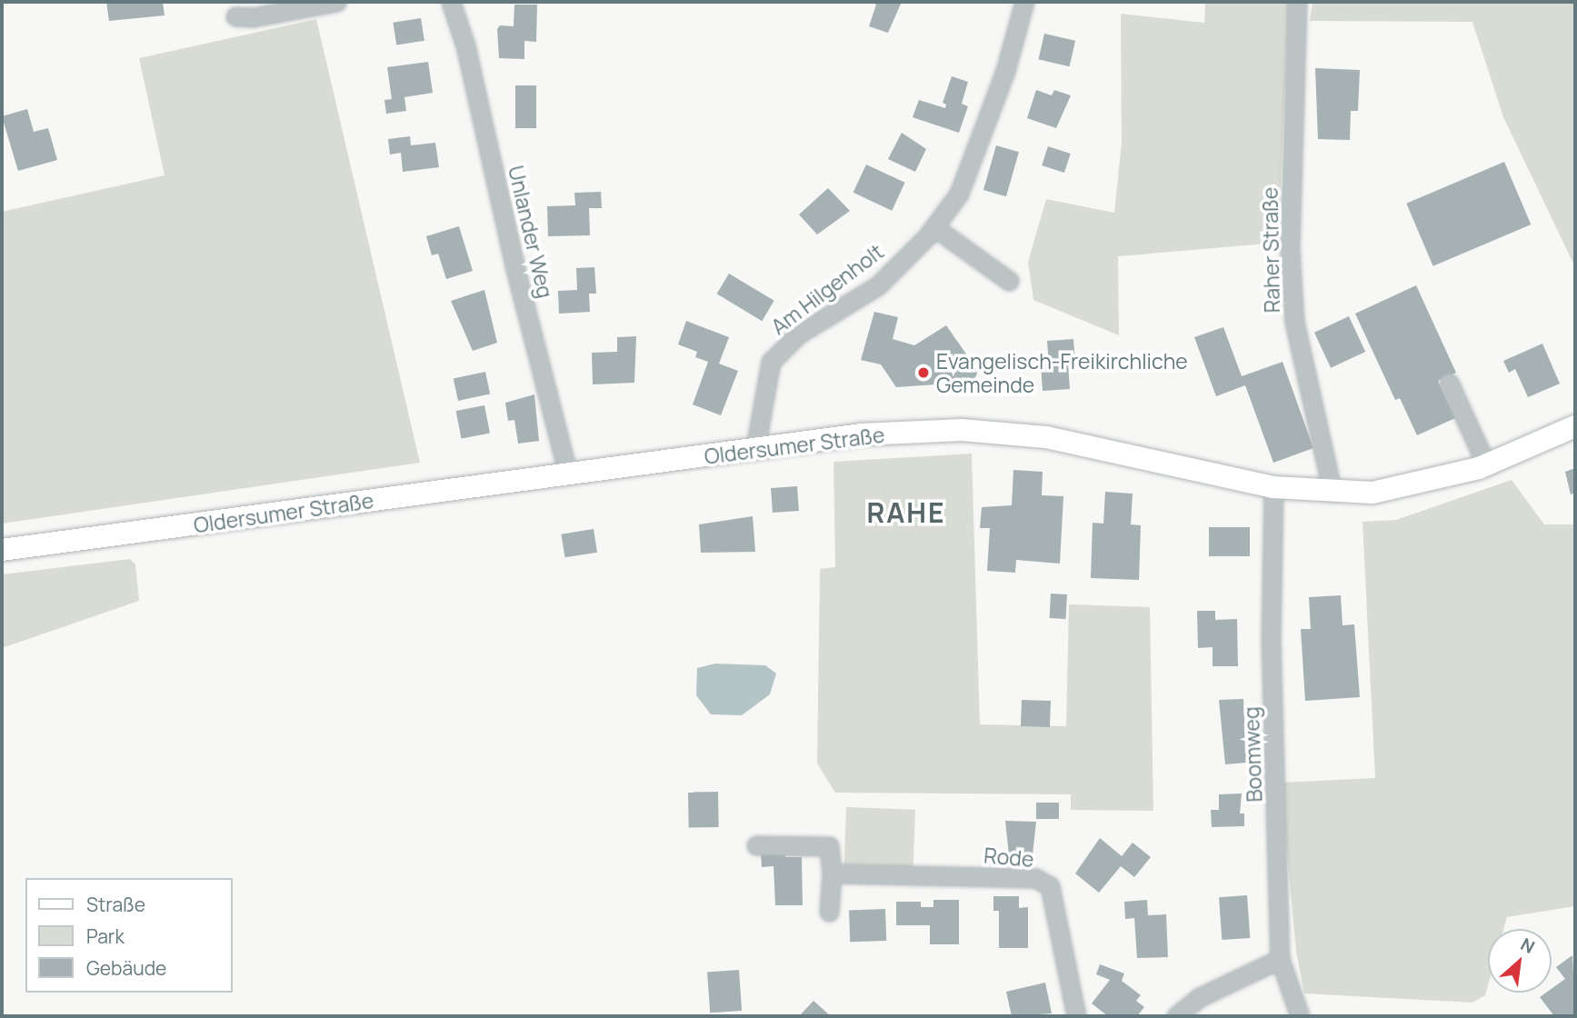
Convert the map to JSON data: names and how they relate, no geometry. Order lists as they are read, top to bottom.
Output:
{
  "streets": {
    "main road": ["Oldersumer Straße"],
    "street": [
      "Unlander Weg",
      "Raher Straße",
      "Am Hilgenholt",
      "Boomweg",
      "Rode"
    ]
  },
  "crossings": [
    ["Unlander Weg", "Oldersumer Straße"],
    ["Raher Straße", "Oldersumer Straße"],
    ["Am Hilgenholt", "Oldersumer Straße"],
    ["Oldersumer Straße", "Boomweg"]
  ],
  "districts": ["RAHE"],
  "places": ["Evangelisch-Freikirchliche Gemeinde"],
  "legend": ["Straße", "Park", "Gebäude"],
  "north": "top right"
}
